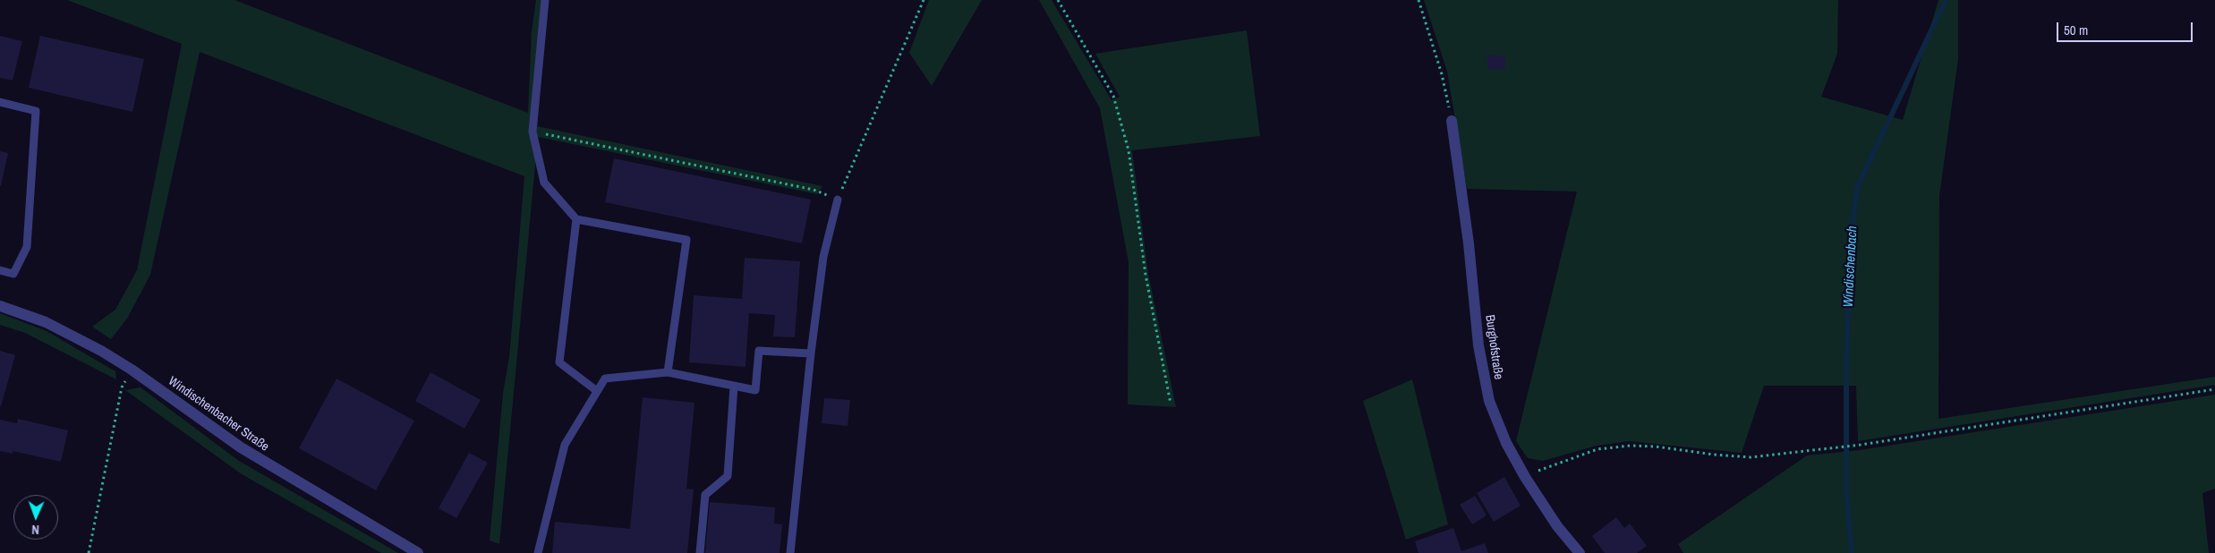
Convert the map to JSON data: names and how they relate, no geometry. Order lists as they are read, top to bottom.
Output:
{
  "streets": {
    "street": ["Burghofstraße", "Windischenbacher Straße"]
  },
  "water": ["Windischenbach"],
  "scale_bar": "50 m",
  "north": "bottom"
}
